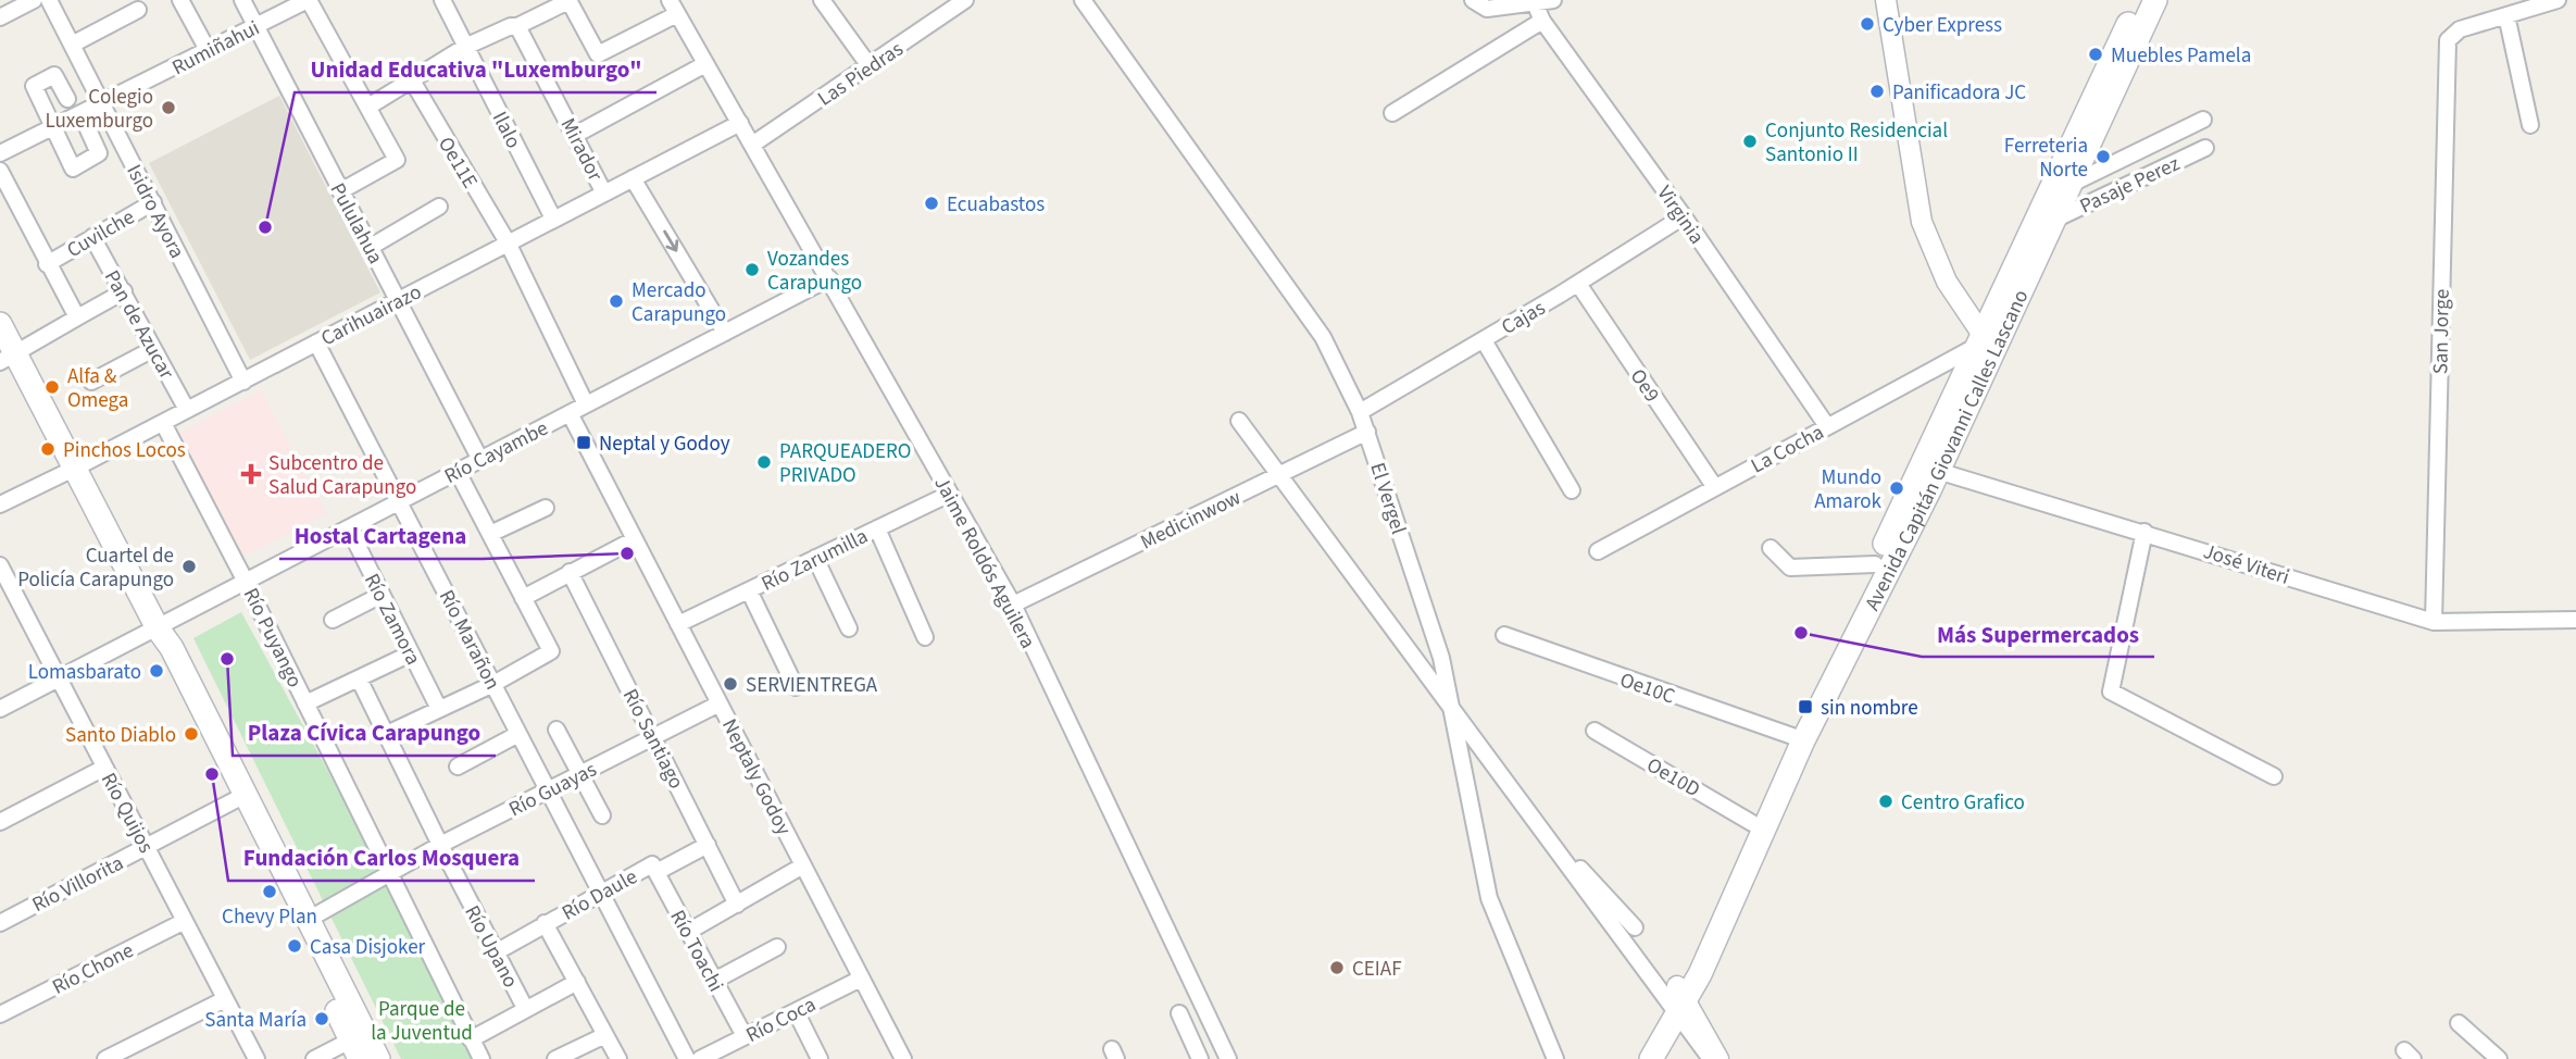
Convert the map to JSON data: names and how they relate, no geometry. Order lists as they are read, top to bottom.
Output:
{
  "streets": {
    "main road": ["Avenida Capitán Giovanni Calles Lascano"],
    "street": [
      "Rumiñahui",
      "Las Piedras",
      "Ilalo",
      "Mirador",
      "Oe11E",
      "Pasaje Perez",
      "Isidro Ayora",
      "Virginia",
      "Pululahua",
      "Cuvilche",
      "Carihuairazo",
      "Cajas",
      "Pan de Azucar",
      "San Jorge",
      "Oe9",
      "La Cocha",
      "Río Cayambe",
      "El Vergel",
      "Medicinwow",
      "Río Zarumilla",
      "Jaime Roldós Aguilera",
      "José Viteri",
      "Río Zamora",
      "Río Puyango",
      "Río Marañon",
      "Oe10C",
      "Río Santiago",
      "Neptaly Godoy",
      "Oe10D",
      "Río Guayas",
      "Río Quijos",
      "Río Villorita",
      "Río Daule",
      "Río Upano",
      "Río Toachi",
      "Río Chone",
      "Río Coca"
    ]
  },
  "crossings": [
    ["Rumiñahui", "Isidro Ayora"],
    ["Rumiñahui", "Pululahua"],
    ["Las Piedras", "Jaime Roldós Aguilera"],
    ["Ilalo", "Carihuairazo"],
    ["Mirador", "Carihuairazo"],
    ["Oe11E", "Carihuairazo"],
    ["Oe11E", "Río Cayambe"],
    ["Pasaje Perez", "Avenida Capitán Giovanni Calles Lascano"],
    ["Isidro Ayora", "Cuvilche"],
    ["Isidro Ayora", "Carihuairazo"],
    ["Virginia", "Cajas"],
    ["Virginia", "La Cocha"],
    ["Pululahua", "Carihuairazo"],
    ["Pululahua", "Río Cayambe"],
    ["Cuvilche", "Pan de Azucar"],
    ["Carihuairazo", "Pan de Azucar"],
    ["Carihuairazo", "Jaime Roldós Aguilera"],
    ["Carihuairazo", "Río Puyango"],
    ["Carihuairazo", "Río Marañon"],
    ["Cajas", "Oe9"],
    ["Cajas", "El Vergel"],
    ["San Jorge", "José Viteri"],
    ["Oe9", "La Cocha"],
    ["La Cocha", "Avenida Capitán Giovanni Calles Lascano"],
    ["Avenida Capitán Giovanni Calles Lascano", "José Viteri"],
    ["Avenida Capitán Giovanni Calles Lascano", "Oe10C"],
    ["Avenida Capitán Giovanni Calles Lascano", "Oe10D"],
    ["Río Cayambe", "Jaime Roldós Aguilera"],
    ["Río Cayambe", "Río Zamora"],
    ["Río Cayambe", "Río Puyango"],
    ["Río Cayambe", "Río Marañon"],
    ["Río Cayambe", "Neptaly Godoy"],
    ["Río Cayambe", "Río Quijos"],
    ["El Vergel", "Medicinwow"],
    ["Medicinwow", "Jaime Roldós Aguilera"],
    ["Río Zarumilla", "Jaime Roldós Aguilera"],
    ["Río Zarumilla", "Neptaly Godoy"],
    ["Río Puyango", "Río Guayas"],
    ["Río Marañon", "Río Guayas"],
    ["Río Marañon", "Río Daule"],
    ["Río Santiago", "Río Guayas"],
    ["Río Santiago", "Río Daule"],
    ["Neptaly Godoy", "Río Guayas"],
    ["Neptaly Godoy", "Río Coca"],
    ["Río Guayas", "Río Upano"],
    ["Río Quijos", "Río Villorita"],
    ["Río Quijos", "Río Chone"],
    ["Río Daule", "Río Upano"],
    ["Río Daule", "Río Toachi"],
    ["Río Toachi", "Río Coca"]
  ],
  "parks": ["Parque de la Juventud"],
  "places": {
    "other": [
      "Cyber Express",
      "Muebles Pamela",
      "Panificadora JC",
      "Colegio Luxemburgo",
      "Conjunto Residencial Santonio II",
      "Ferreteria Norte",
      "Ecuabastos",
      "Unidad Educativa \"Luxemburgo\"",
      "Vozandes Carapungo",
      "Mercado Carapungo",
      "Alfa & Omega",
      "Pinchos Locos",
      "PARQUEADERO PRIVADO",
      "Mundo Amarok",
      "Hostal Cartagena",
      "Cuartel de Policía Carapungo",
      "Más Supermercados",
      "Plaza Cívica Carapungo",
      "Lomasbarato",
      "SERVIENTREGA",
      "Santo Diablo",
      "Fundación Carlos Mosquera",
      "Centro Grafico",
      "Chevy Plan",
      "Casa Disjoker",
      "CEIAF",
      "Santa María"
    ],
    "transit": ["Neptal y Godoy", "sin nombre"],
    "health": ["Subcentro de Salud Carapungo"]
  }
}
